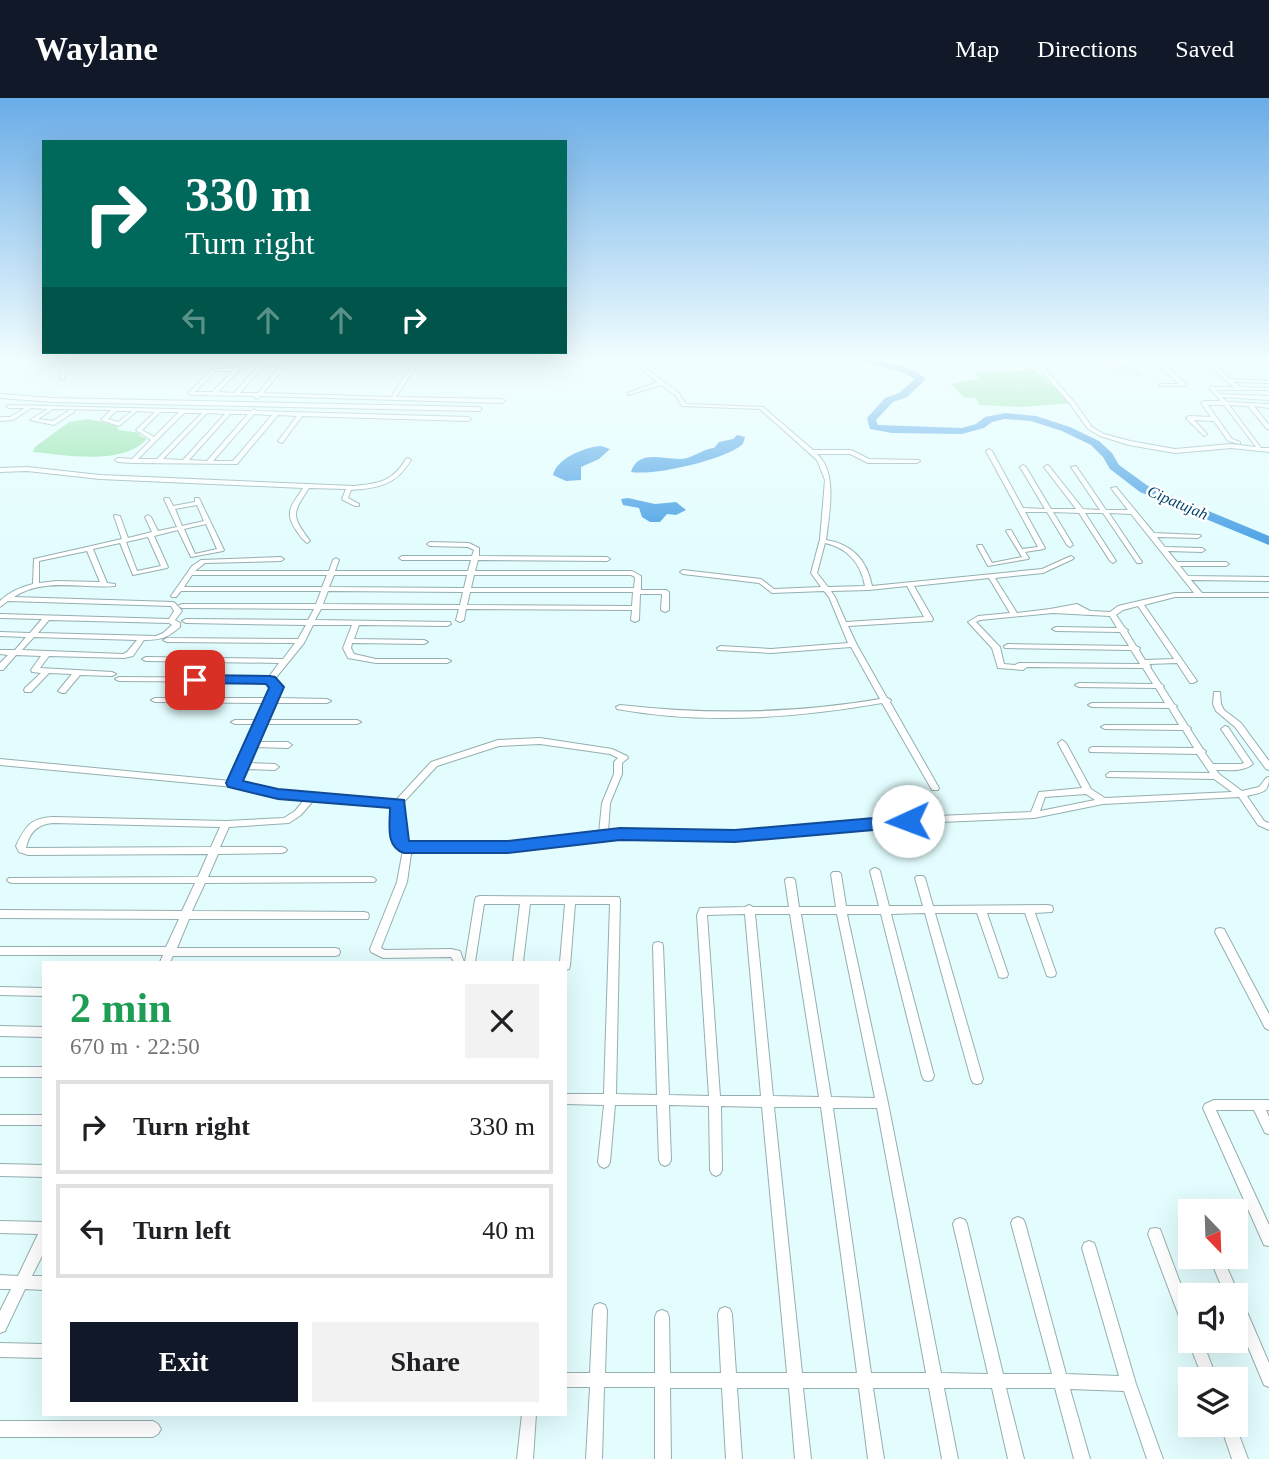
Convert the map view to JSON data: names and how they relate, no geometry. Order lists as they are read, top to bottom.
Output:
{
  "water": ["Cipatujah"],
  "north": "bottom right",
  "page": {
    "header": "Waylane",
    "nav": ["Map", "Directions", "Saved"],
    "turn": ["330 m", "Turn right"],
    "heading": ["2 min", "670 m · 22:50"],
    "list": [
      {
        "name": "Turn right",
        "value": "330 m"
      },
      {
        "name": "Turn left",
        "value": "40 m"
      }
    ],
    "buttons": ["Exit", "Share"]
  }
}
